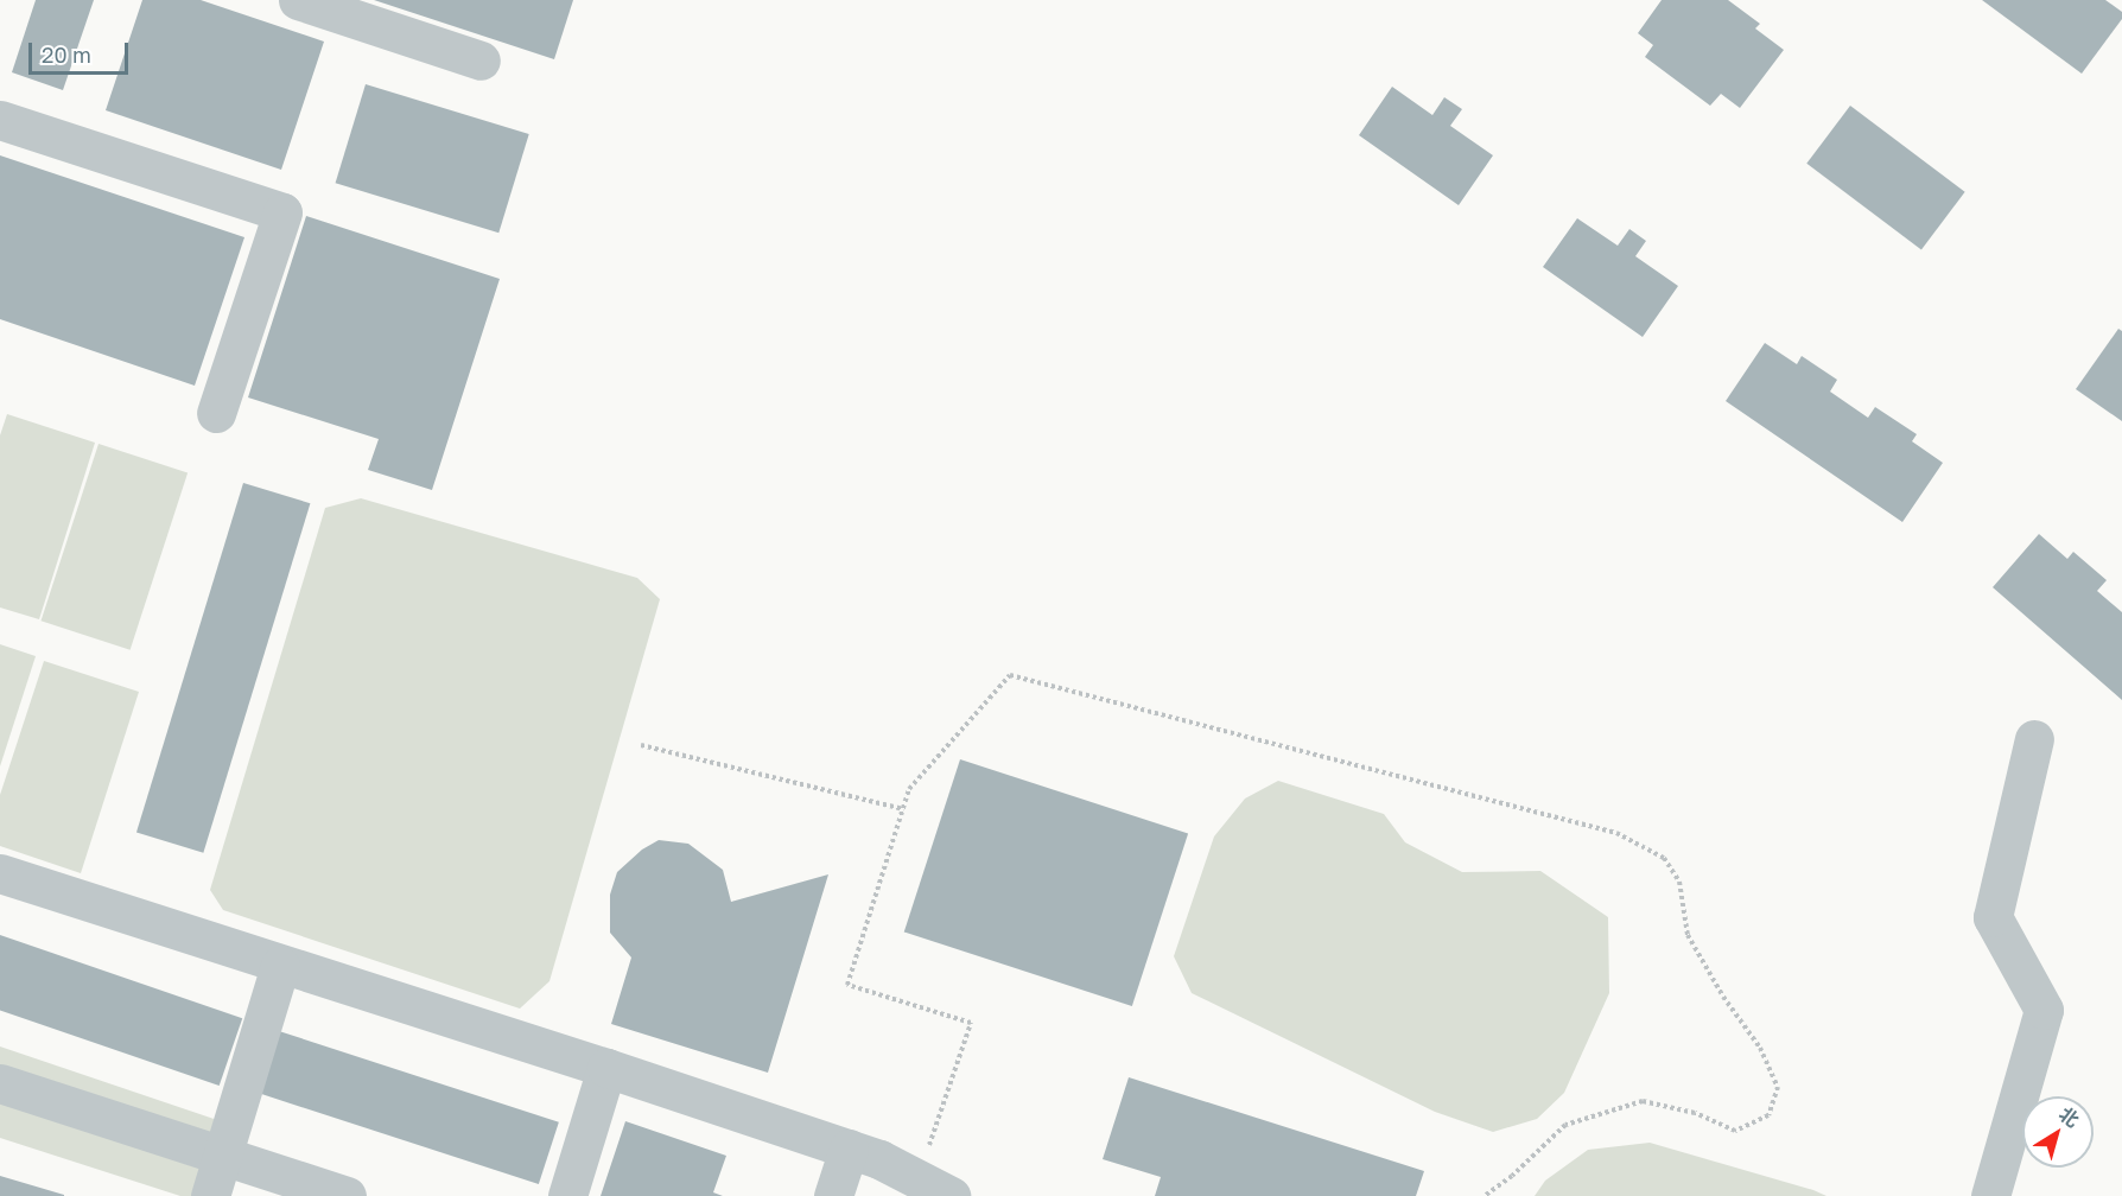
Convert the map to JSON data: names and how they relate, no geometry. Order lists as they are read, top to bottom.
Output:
{
  "scale_bar": "20 m",
  "north": "top right"
}
